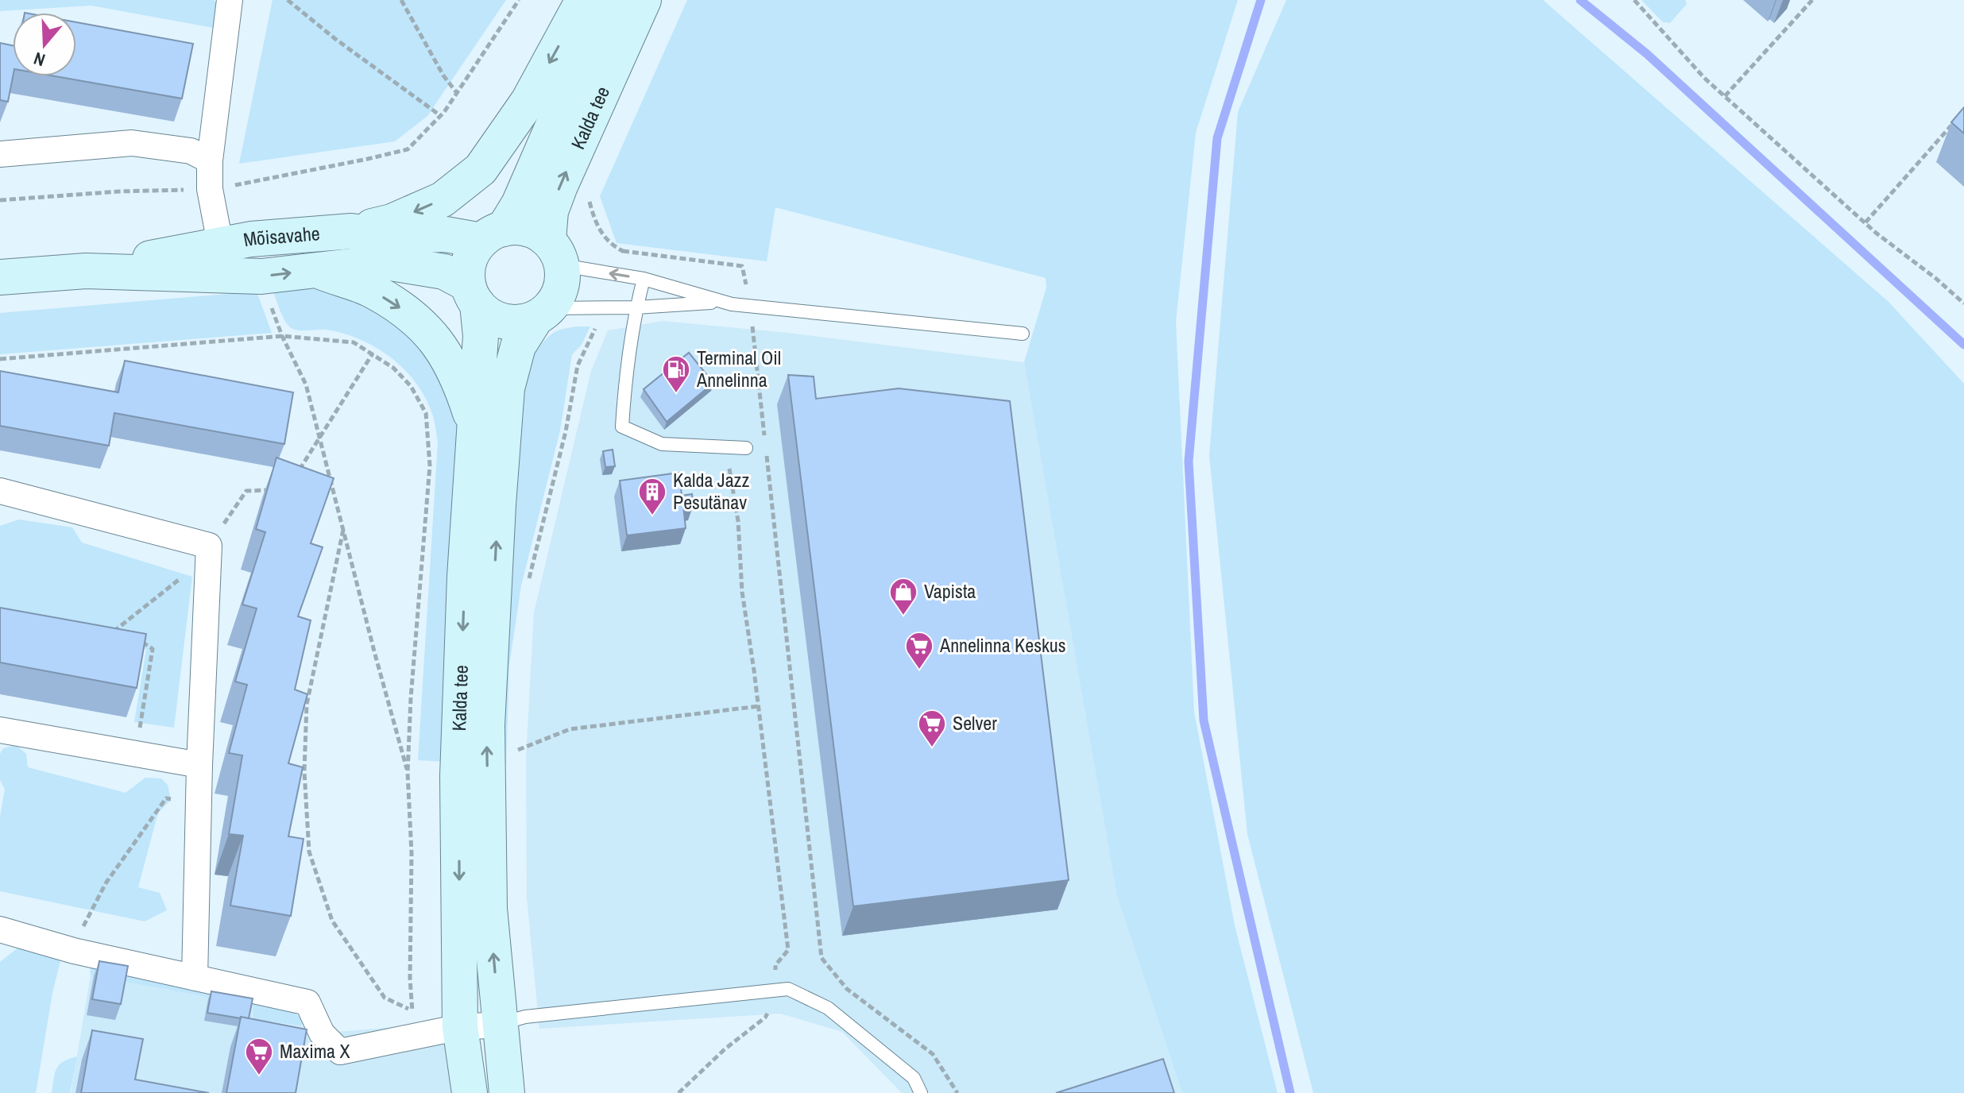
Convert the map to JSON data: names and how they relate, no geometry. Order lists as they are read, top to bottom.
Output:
{
  "streets": {
    "street": ["Kalda tee", "Mõisavahe"]
  },
  "crossings": [
    ["Kalda tee", "Mõisavahe"]
  ],
  "places": {
    "fuel station": ["Terminal Oil Annelinna"],
    "building": ["Kalda Jazz Pesutänav"],
    "shop": ["Vapista"],
    "supermarket": ["Annelinna Keskus", "Selver", "Maxima X"]
  },
  "north": "bottom"
}
